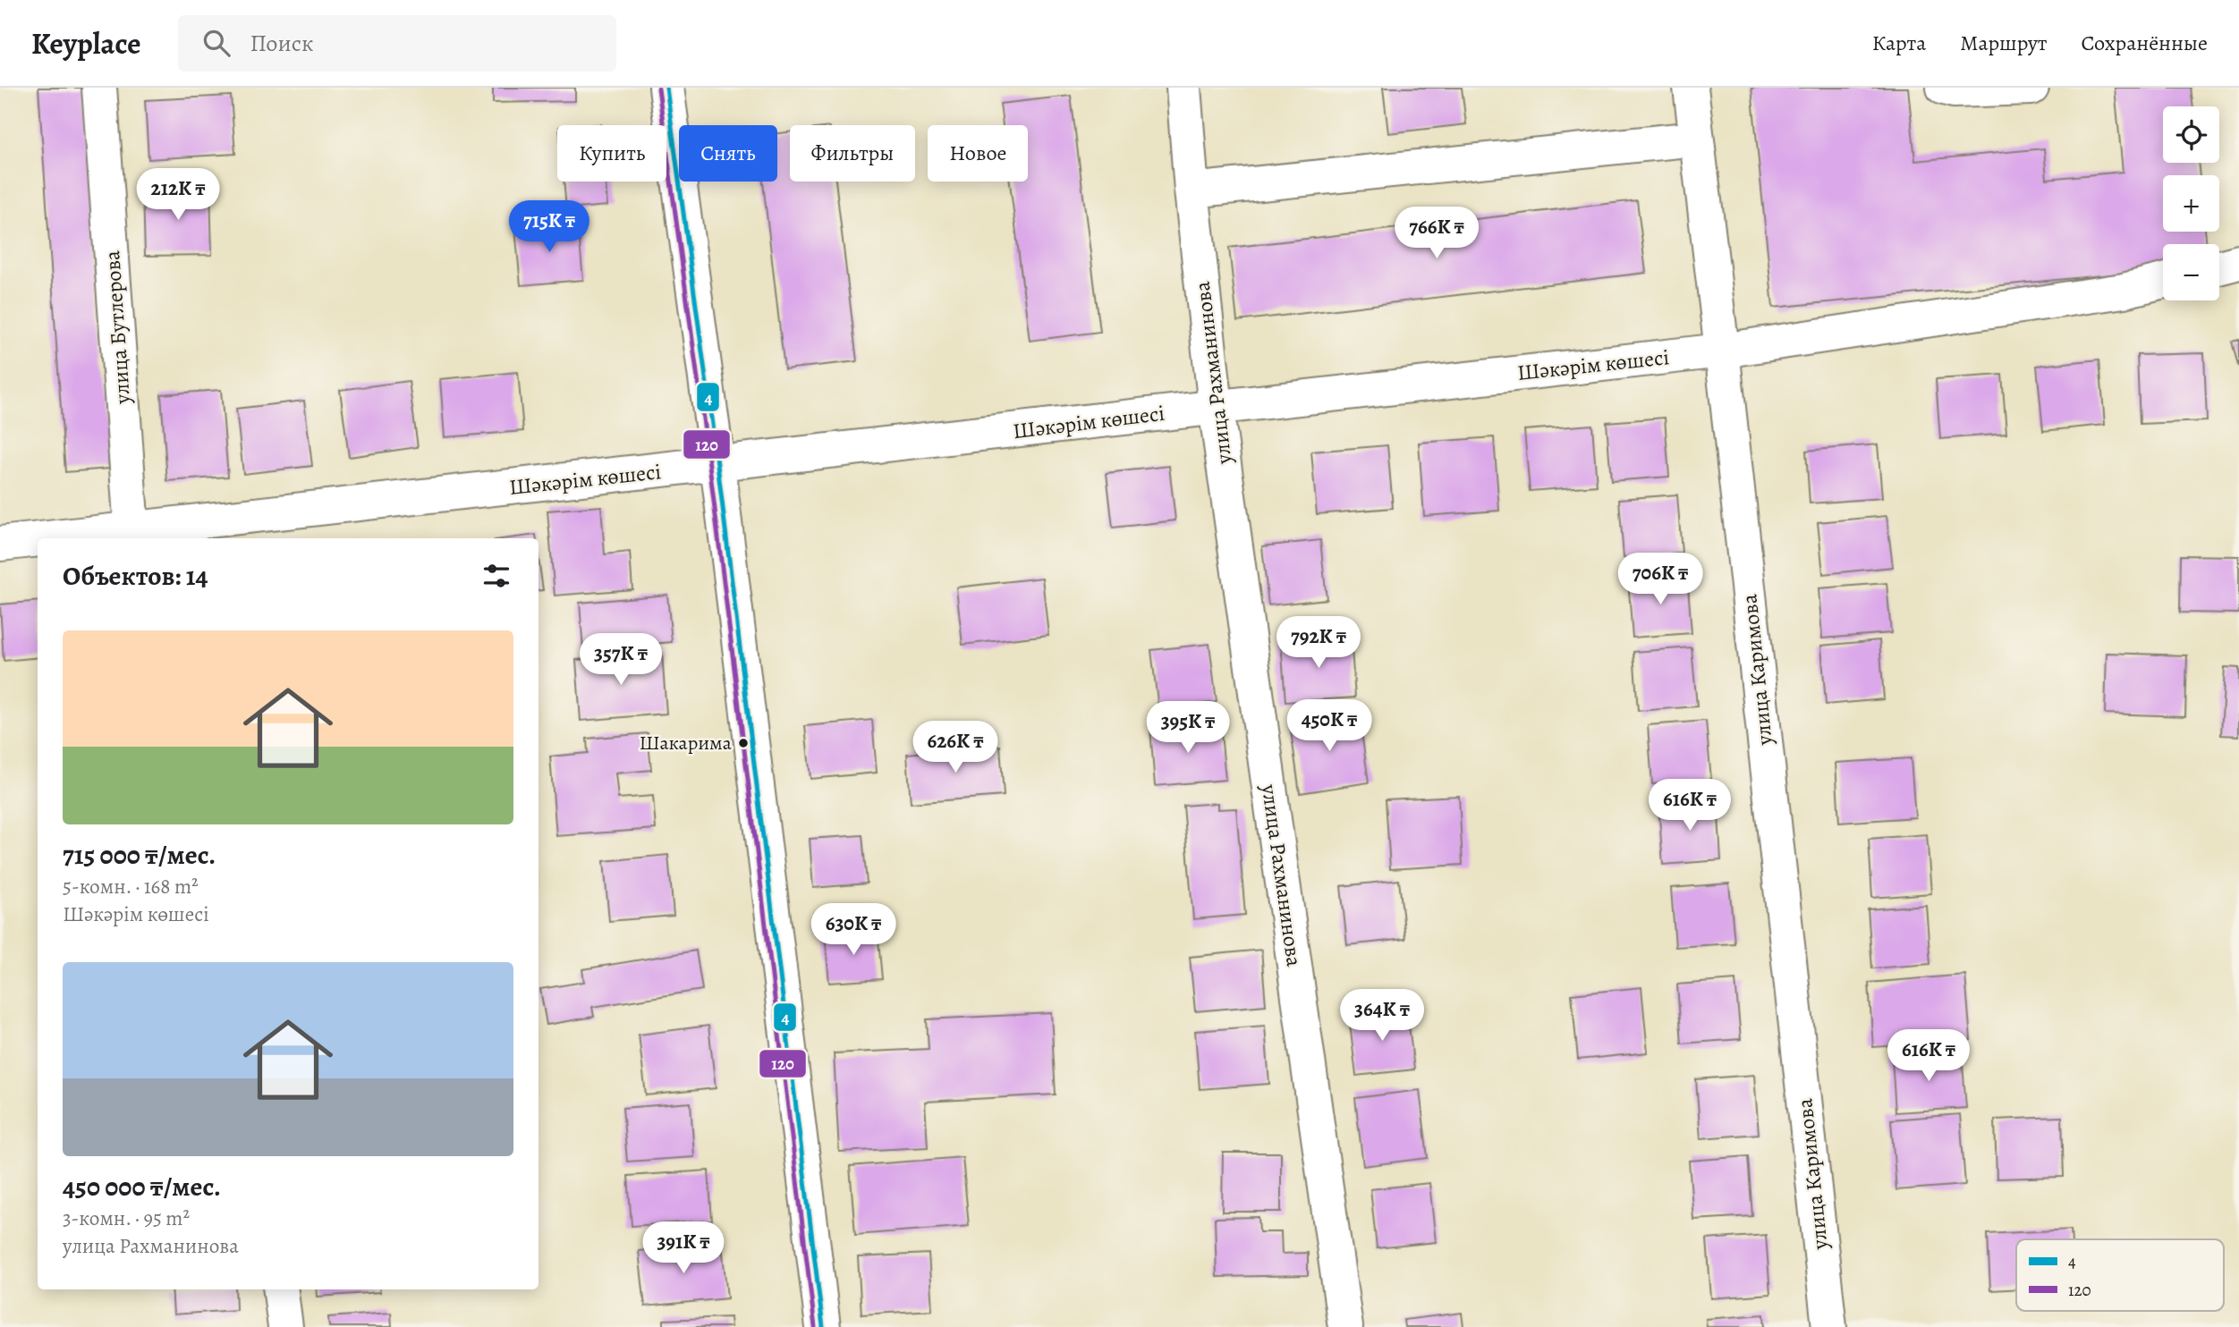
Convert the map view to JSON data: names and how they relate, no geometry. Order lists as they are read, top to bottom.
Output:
{
  "streets": {
    "street": [
      "улица Бутлерова",
      "Шәкәрім көшесі",
      "улица Рахманинова",
      "улица Каримова"
    ]
  },
  "crossings": [
    ["улица Бутлерова", "Шәкәрім көшесі"],
    ["Шәкәрім көшесі", "улица Рахманинова"],
    ["Шәкәрім көшесі", "улица Каримова"]
  ],
  "places": ["Шакарима"],
  "lines": ["transit line 4", "transit line 120"],
  "legend": ["4", "120"],
  "page": {
    "header": "Keyplace",
    "search": "Поиск",
    "nav": ["Карта", "Маршрут", "Сохранённые"],
    "map_buttons": ["+", "−"],
    "chip": [
      "Купить",
      "Снять",
      "Фильтры",
      "Новое"
    ],
    "price": [
      "212K ₸",
      "715K ₸",
      "766K ₸",
      "706K ₸",
      "792K ₸",
      "357K ₸",
      "450K ₸",
      "395K ₸",
      "626K ₸",
      "616K ₸",
      "630K ₸",
      "364K ₸",
      "616K ₸",
      "391K ₸"
    ],
    "heading": "Объектов: 14",
    "list": [
      {
        "name": "715 000 ₸/мес.",
        "note": "5-комн. · 168 m² · Шәкәрім көшесі"
      },
      {
        "name": "450 000 ₸/мес.",
        "note": "3-комн. · 95 m² · улица Рахманинова"
      }
    ]
  }
}
